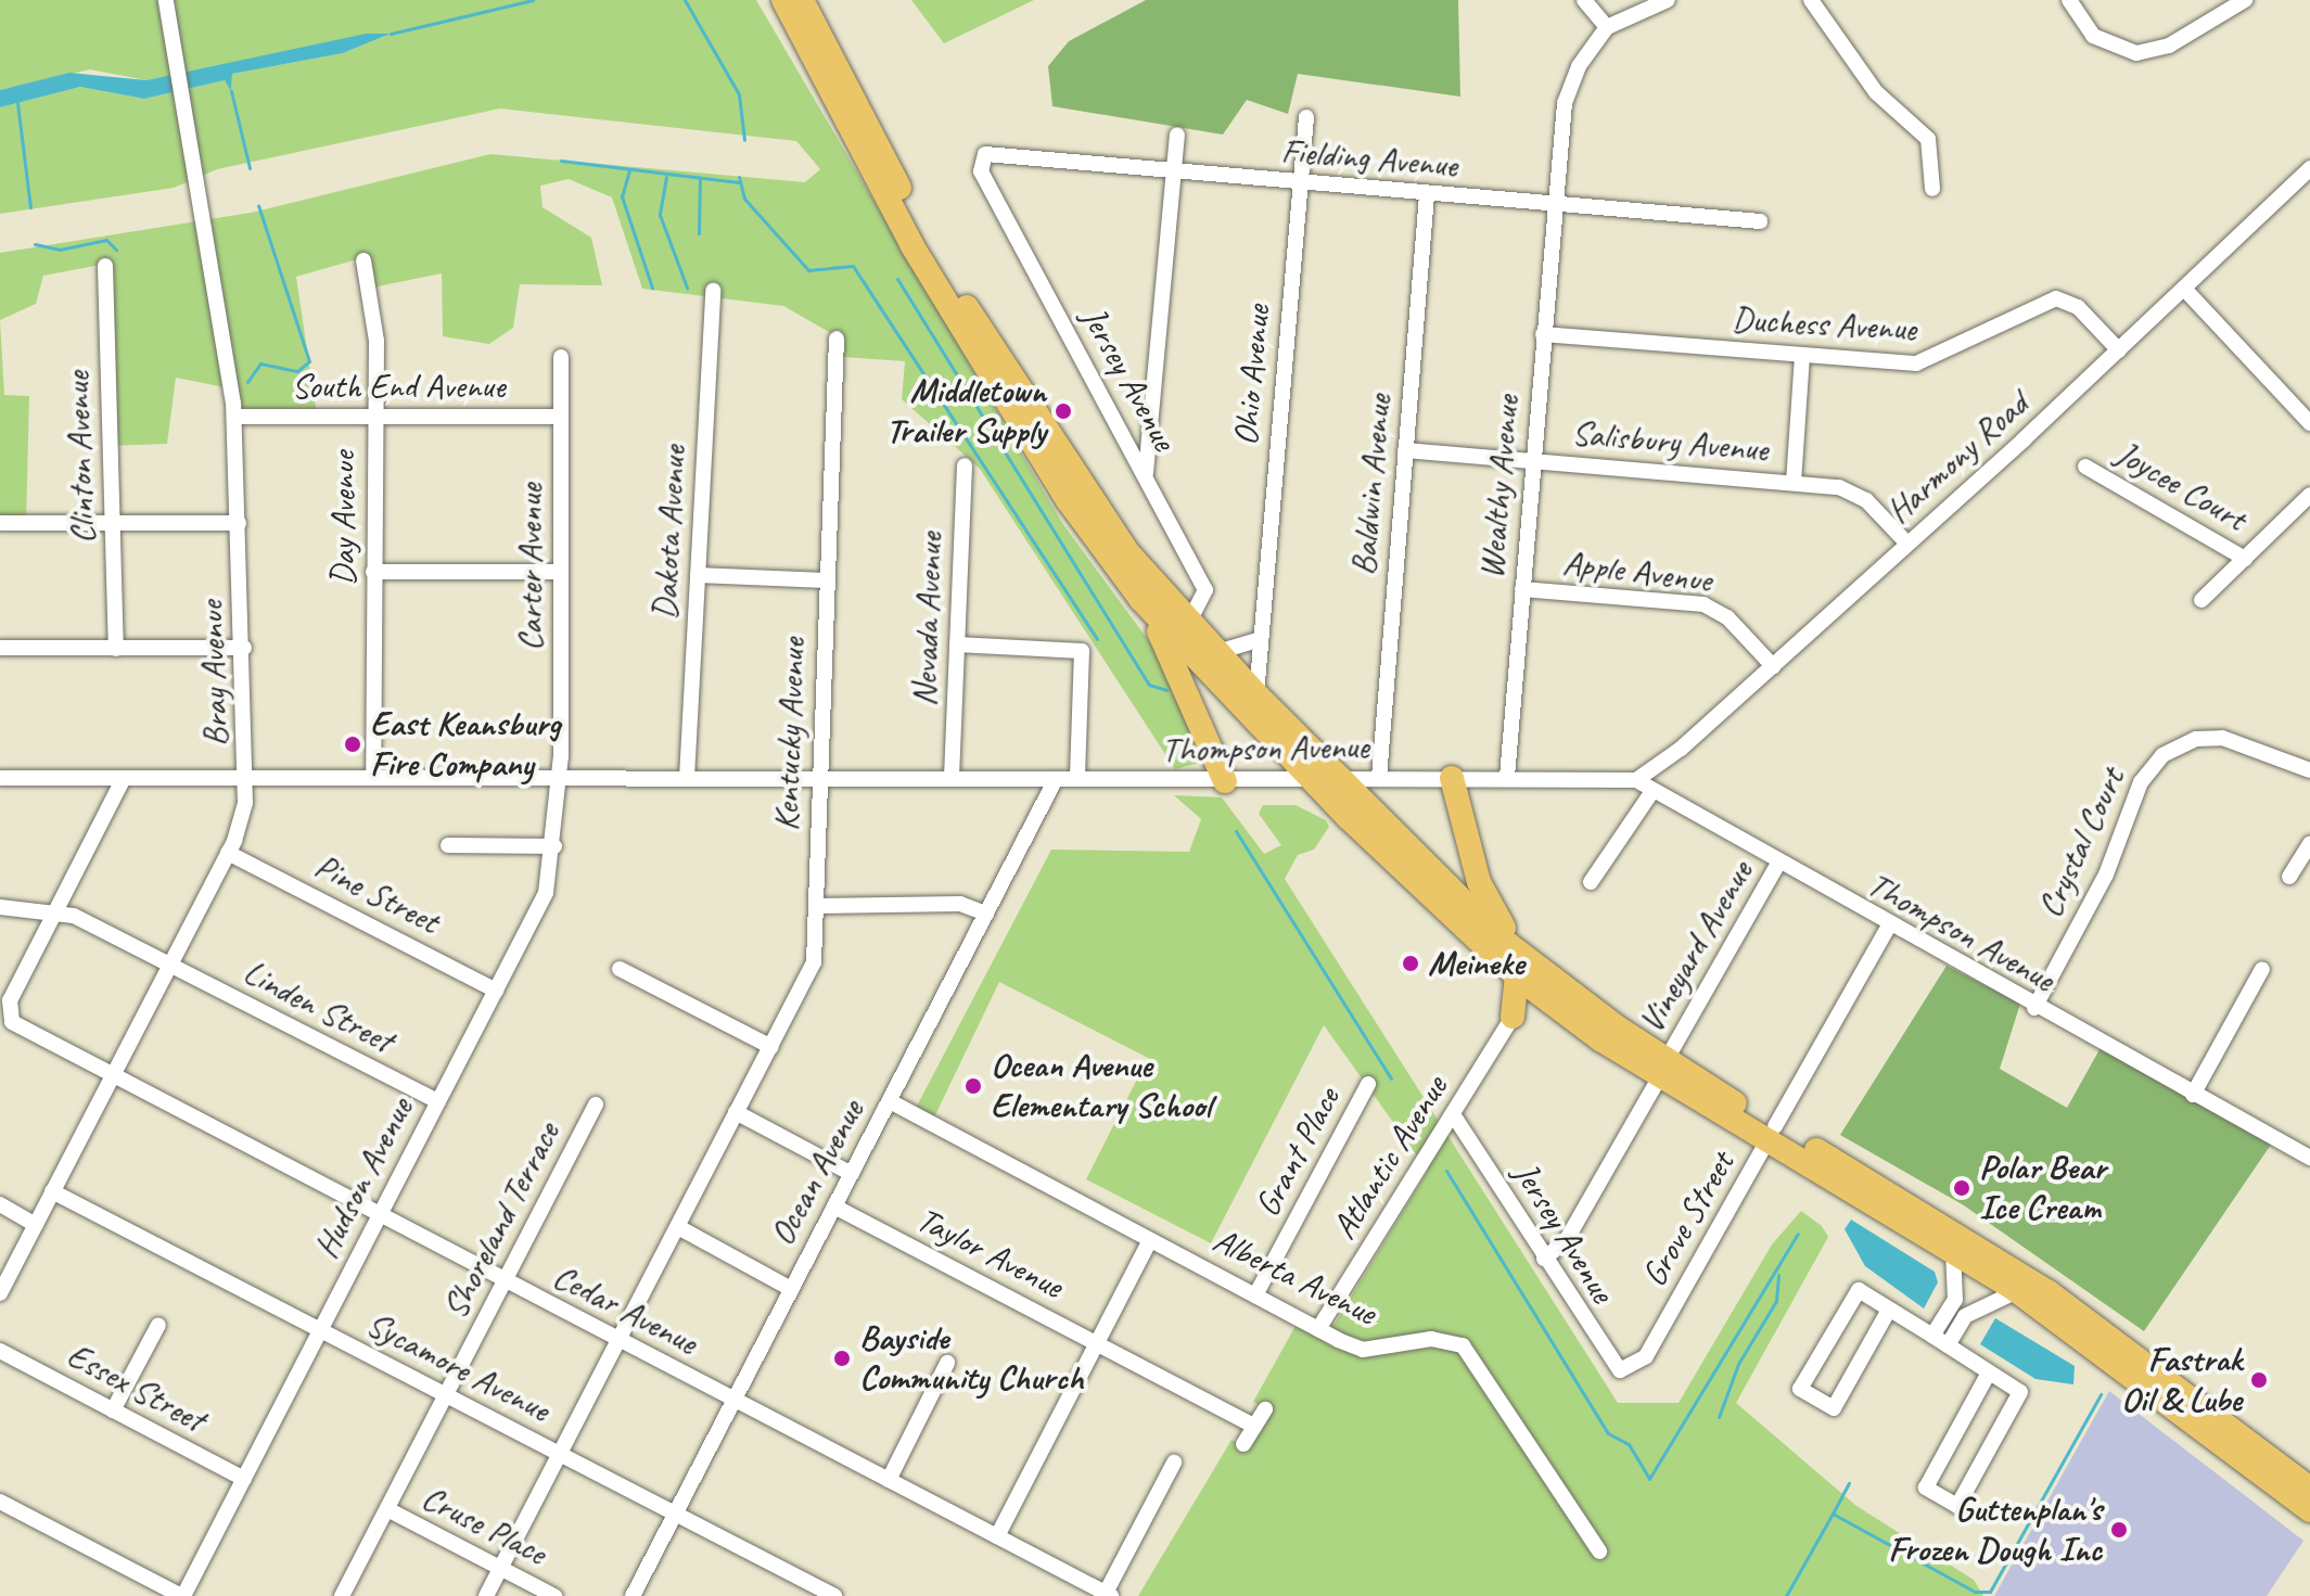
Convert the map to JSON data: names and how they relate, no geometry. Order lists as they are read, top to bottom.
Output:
{
  "streets": {
    "street": [
      "Fielding Avenue",
      "Duchess Avenue",
      "Ohio Avenue",
      "Jersey Avenue",
      "South End Avenue",
      "Salisbury Avenue",
      "Clinton Avenue",
      "Harmony Road",
      "Baldwin Avenue",
      "Joycee Court",
      "Wealthy Avenue",
      "Day Avenue",
      "Dakota Avenue",
      "Carter Avenue",
      "Apple Avenue",
      "Nevada Avenue",
      "Bray Avenue",
      "Kentucky Avenue",
      "Thompson Avenue",
      "Crystal Court",
      "Pine Street",
      "Vineyard Avenue",
      "Linden Street",
      "Grant Place",
      "Atlantic Avenue",
      "Ocean Avenue",
      "Hudson Avenue",
      "Grove Street",
      "Shoreland Terrace",
      "Taylor Avenue",
      "Alberta Avenue",
      "Cedar Avenue",
      "Sycamore Avenue",
      "Essex Street",
      "Cruse Place"
    ]
  },
  "crossings": [
    ["Fielding Avenue", "Ohio Avenue"],
    ["Fielding Avenue", "Jersey Avenue"],
    ["Fielding Avenue", "Baldwin Avenue"],
    ["Fielding Avenue", "Wealthy Avenue"],
    ["Duchess Avenue", "Harmony Road"],
    ["Duchess Avenue", "Wealthy Avenue"],
    ["Jersey Avenue", "Vineyard Avenue"],
    ["Jersey Avenue", "Atlantic Avenue"],
    ["Jersey Avenue", "Grove Street"],
    ["South End Avenue", "Day Avenue"],
    ["South End Avenue", "Carter Avenue"],
    ["South End Avenue", "Bray Avenue"],
    ["Salisbury Avenue", "Harmony Road"],
    ["Salisbury Avenue", "Baldwin Avenue"],
    ["Salisbury Avenue", "Wealthy Avenue"],
    ["Harmony Road", "Apple Avenue"],
    ["Harmony Road", "Thompson Avenue"],
    ["Baldwin Avenue", "Thompson Avenue"],
    ["Wealthy Avenue", "Apple Avenue"],
    ["Wealthy Avenue", "Thompson Avenue"],
    ["Day Avenue", "Thompson Avenue"],
    ["Dakota Avenue", "Thompson Avenue"],
    ["Carter Avenue", "Thompson Avenue"],
    ["Carter Avenue", "Hudson Avenue"],
    ["Nevada Avenue", "Thompson Avenue"],
    ["Bray Avenue", "Thompson Avenue"],
    ["Bray Avenue", "Pine Street"],
    ["Bray Avenue", "Linden Street"],
    ["Bray Avenue", "Cedar Avenue"],
    ["Bray Avenue", "Sycamore Avenue"],
    ["Kentucky Avenue", "Thompson Avenue"],
    ["Kentucky Avenue", "Cedar Avenue"],
    ["Kentucky Avenue", "Sycamore Avenue"],
    ["Kentucky Avenue", "Cruse Place"],
    ["Thompson Avenue", "Crystal Court"],
    ["Thompson Avenue", "Vineyard Avenue"],
    ["Thompson Avenue", "Ocean Avenue"],
    ["Thompson Avenue", "Hudson Avenue"],
    ["Thompson Avenue", "Grove Street"],
    ["Pine Street", "Hudson Avenue"],
    ["Linden Street", "Hudson Avenue"],
    ["Linden Street", "Cedar Avenue"],
    ["Grant Place", "Alberta Avenue"],
    ["Atlantic Avenue", "Alberta Avenue"],
    ["Ocean Avenue", "Taylor Avenue"],
    ["Ocean Avenue", "Alberta Avenue"],
    ["Ocean Avenue", "Cedar Avenue"],
    ["Ocean Avenue", "Sycamore Avenue"],
    ["Hudson Avenue", "Cedar Avenue"],
    ["Hudson Avenue", "Sycamore Avenue"],
    ["Hudson Avenue", "Essex Street"],
    ["Shoreland Terrace", "Cedar Avenue"],
    ["Shoreland Terrace", "Sycamore Avenue"],
    ["Shoreland Terrace", "Cruse Place"]
  ],
  "places": [
    "Middletown Trailer Supply",
    "East Keansburg Fire Company",
    "Meineke",
    "Ocean Avenue Elementary School",
    "Polar Bear Ice Cream",
    "Bayside Community Church",
    "Fastrak Oil & Lube",
    "Guttenplan's Frozen Dough Inc"
  ]
}
